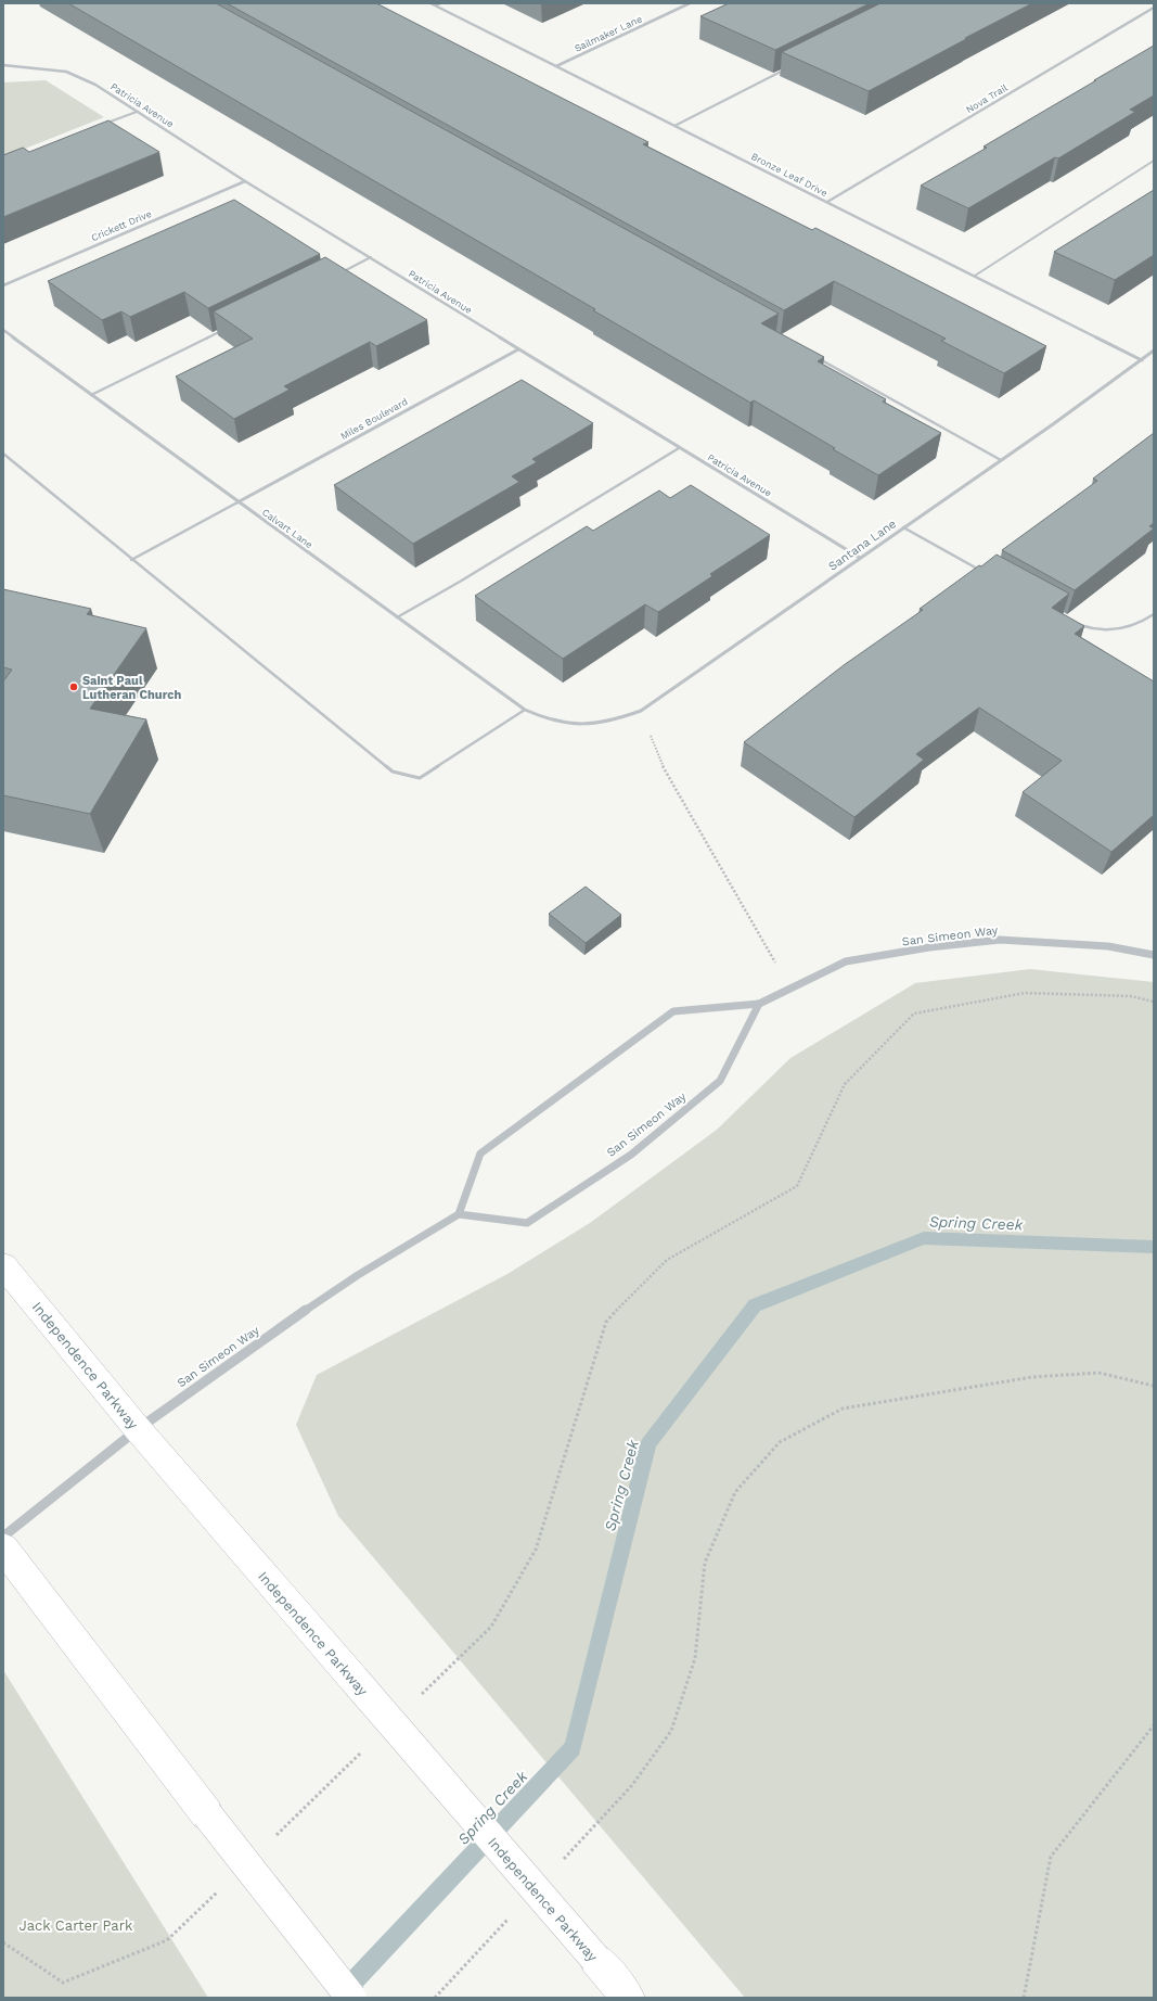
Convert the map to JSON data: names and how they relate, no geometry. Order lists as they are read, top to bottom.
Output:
{
  "streets": {
    "main road": ["Independence Parkway"],
    "street": [
      "Sailmaker Lane",
      "Nova Trail",
      "Patricia Avenue",
      "Bronze Leaf Drive",
      "Crickett Drive",
      "Miles Boulevard",
      "Calvart Lane",
      "Santana Lane",
      "San Simeon Way"
    ]
  },
  "crossings": [
    ["Sailmaker Lane", "Bronze Leaf Drive"],
    ["Nova Trail", "Bronze Leaf Drive"],
    ["Patricia Avenue", "Crickett Drive"],
    ["Patricia Avenue", "Miles Boulevard"],
    ["Patricia Avenue", "Santana Lane"],
    ["Bronze Leaf Drive", "Santana Lane"],
    ["Miles Boulevard", "Calvart Lane"],
    ["Calvart Lane", "Santana Lane"],
    ["San Simeon Way", "Independence Parkway"]
  ],
  "water": ["Spring Creek"],
  "parks": ["Jack Carter Park"],
  "places": ["Saint Paul Lutheran Church"]
}
